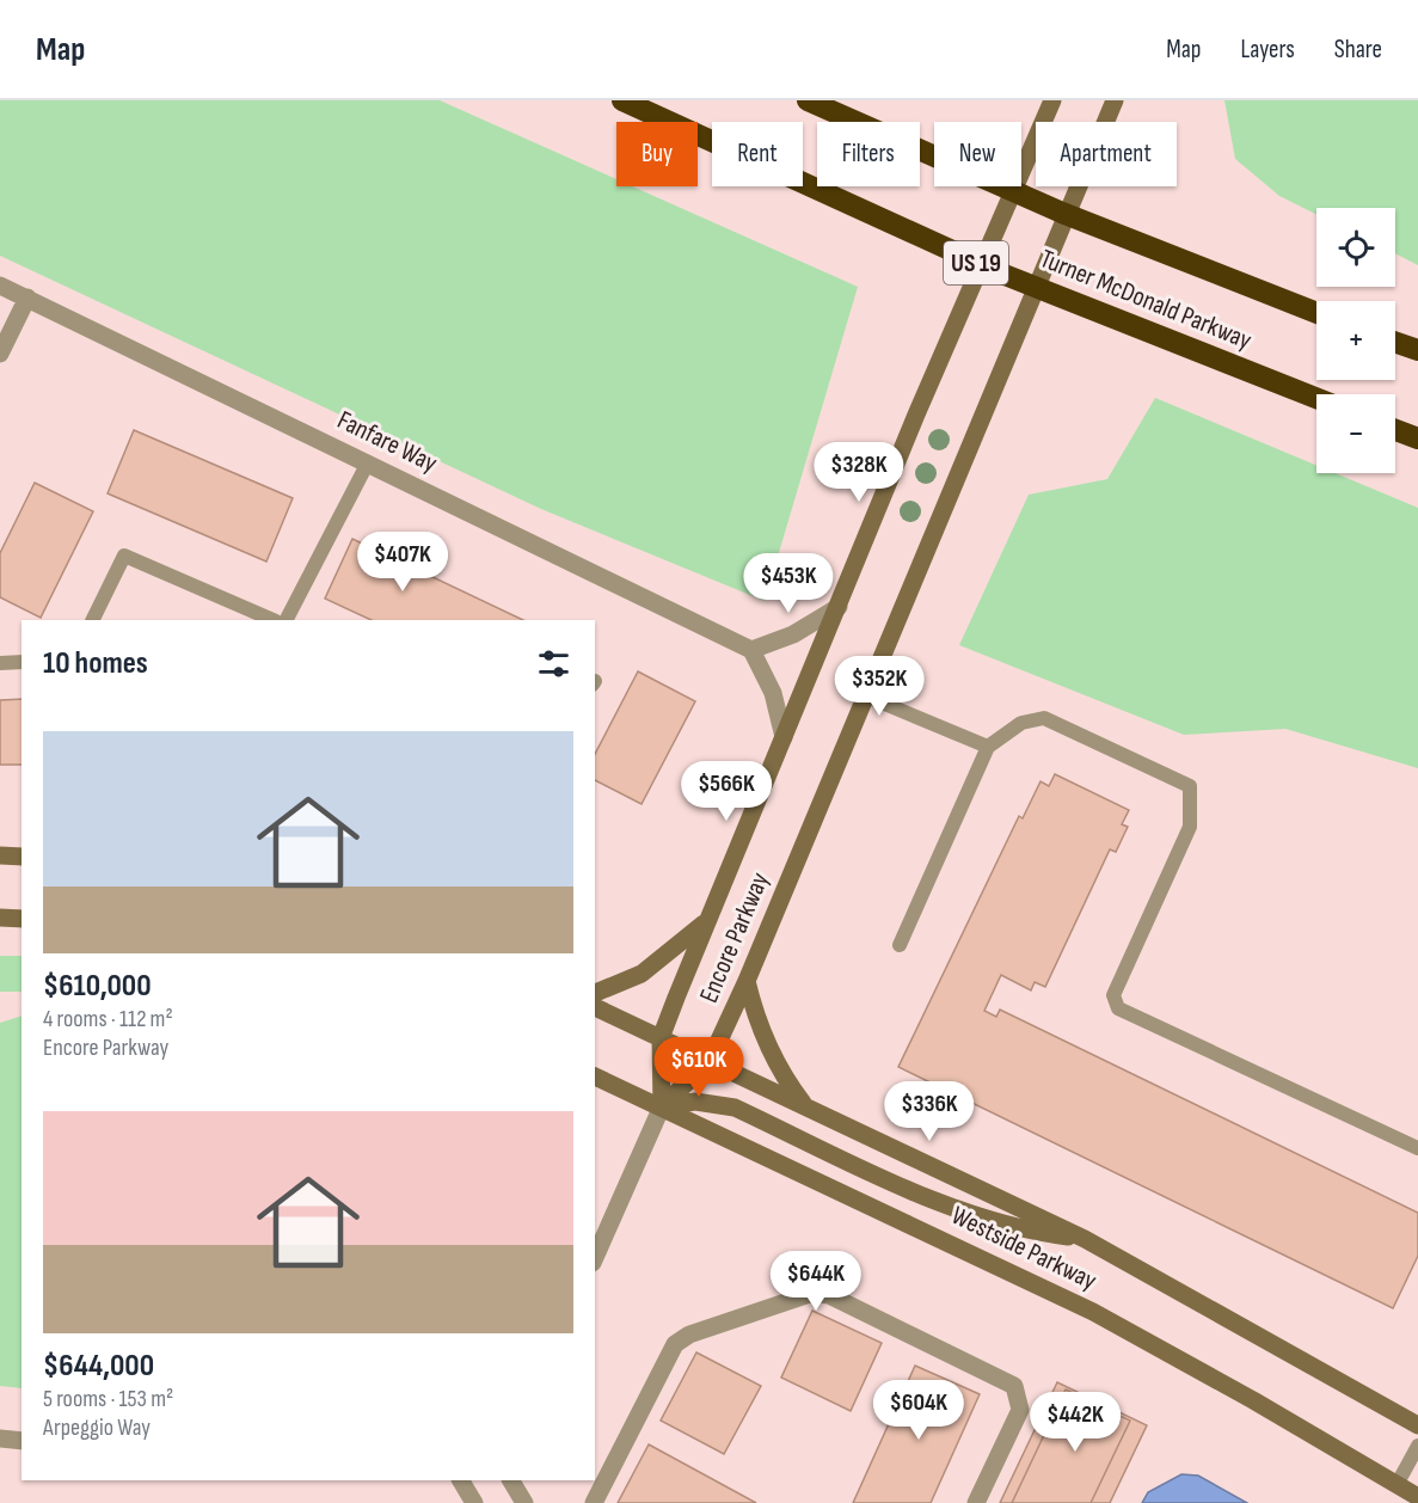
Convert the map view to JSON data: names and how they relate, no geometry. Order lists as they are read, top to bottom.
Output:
{
  "streets": {
    "highway": ["US 19", "Turner McDonald Parkway"],
    "main road": ["Encore Parkway", "Westside Parkway"],
    "street": ["Fanfare Way"]
  },
  "crossings": [
    ["Encore Parkway", "Westside Parkway"]
  ],
  "page": {
    "header": "Map",
    "nav": ["Map", "Layers", "Share"],
    "chip": [
      "Buy",
      "Rent",
      "Filters",
      "New",
      "Apartment"
    ],
    "map_buttons": ["+", "−"],
    "price": [
      "$328K",
      "$407K",
      "$453K",
      "$352K",
      "$566K",
      "$610K",
      "$336K",
      "$644K",
      "$604K",
      "$442K"
    ],
    "heading": "10 homes",
    "list": [
      {
        "name": "$610,000",
        "note": "4 rooms · 112 m² · Encore Parkway"
      },
      {
        "name": "$644,000",
        "note": "5 rooms · 153 m² · Arpeggio Way"
      }
    ]
  }
}
